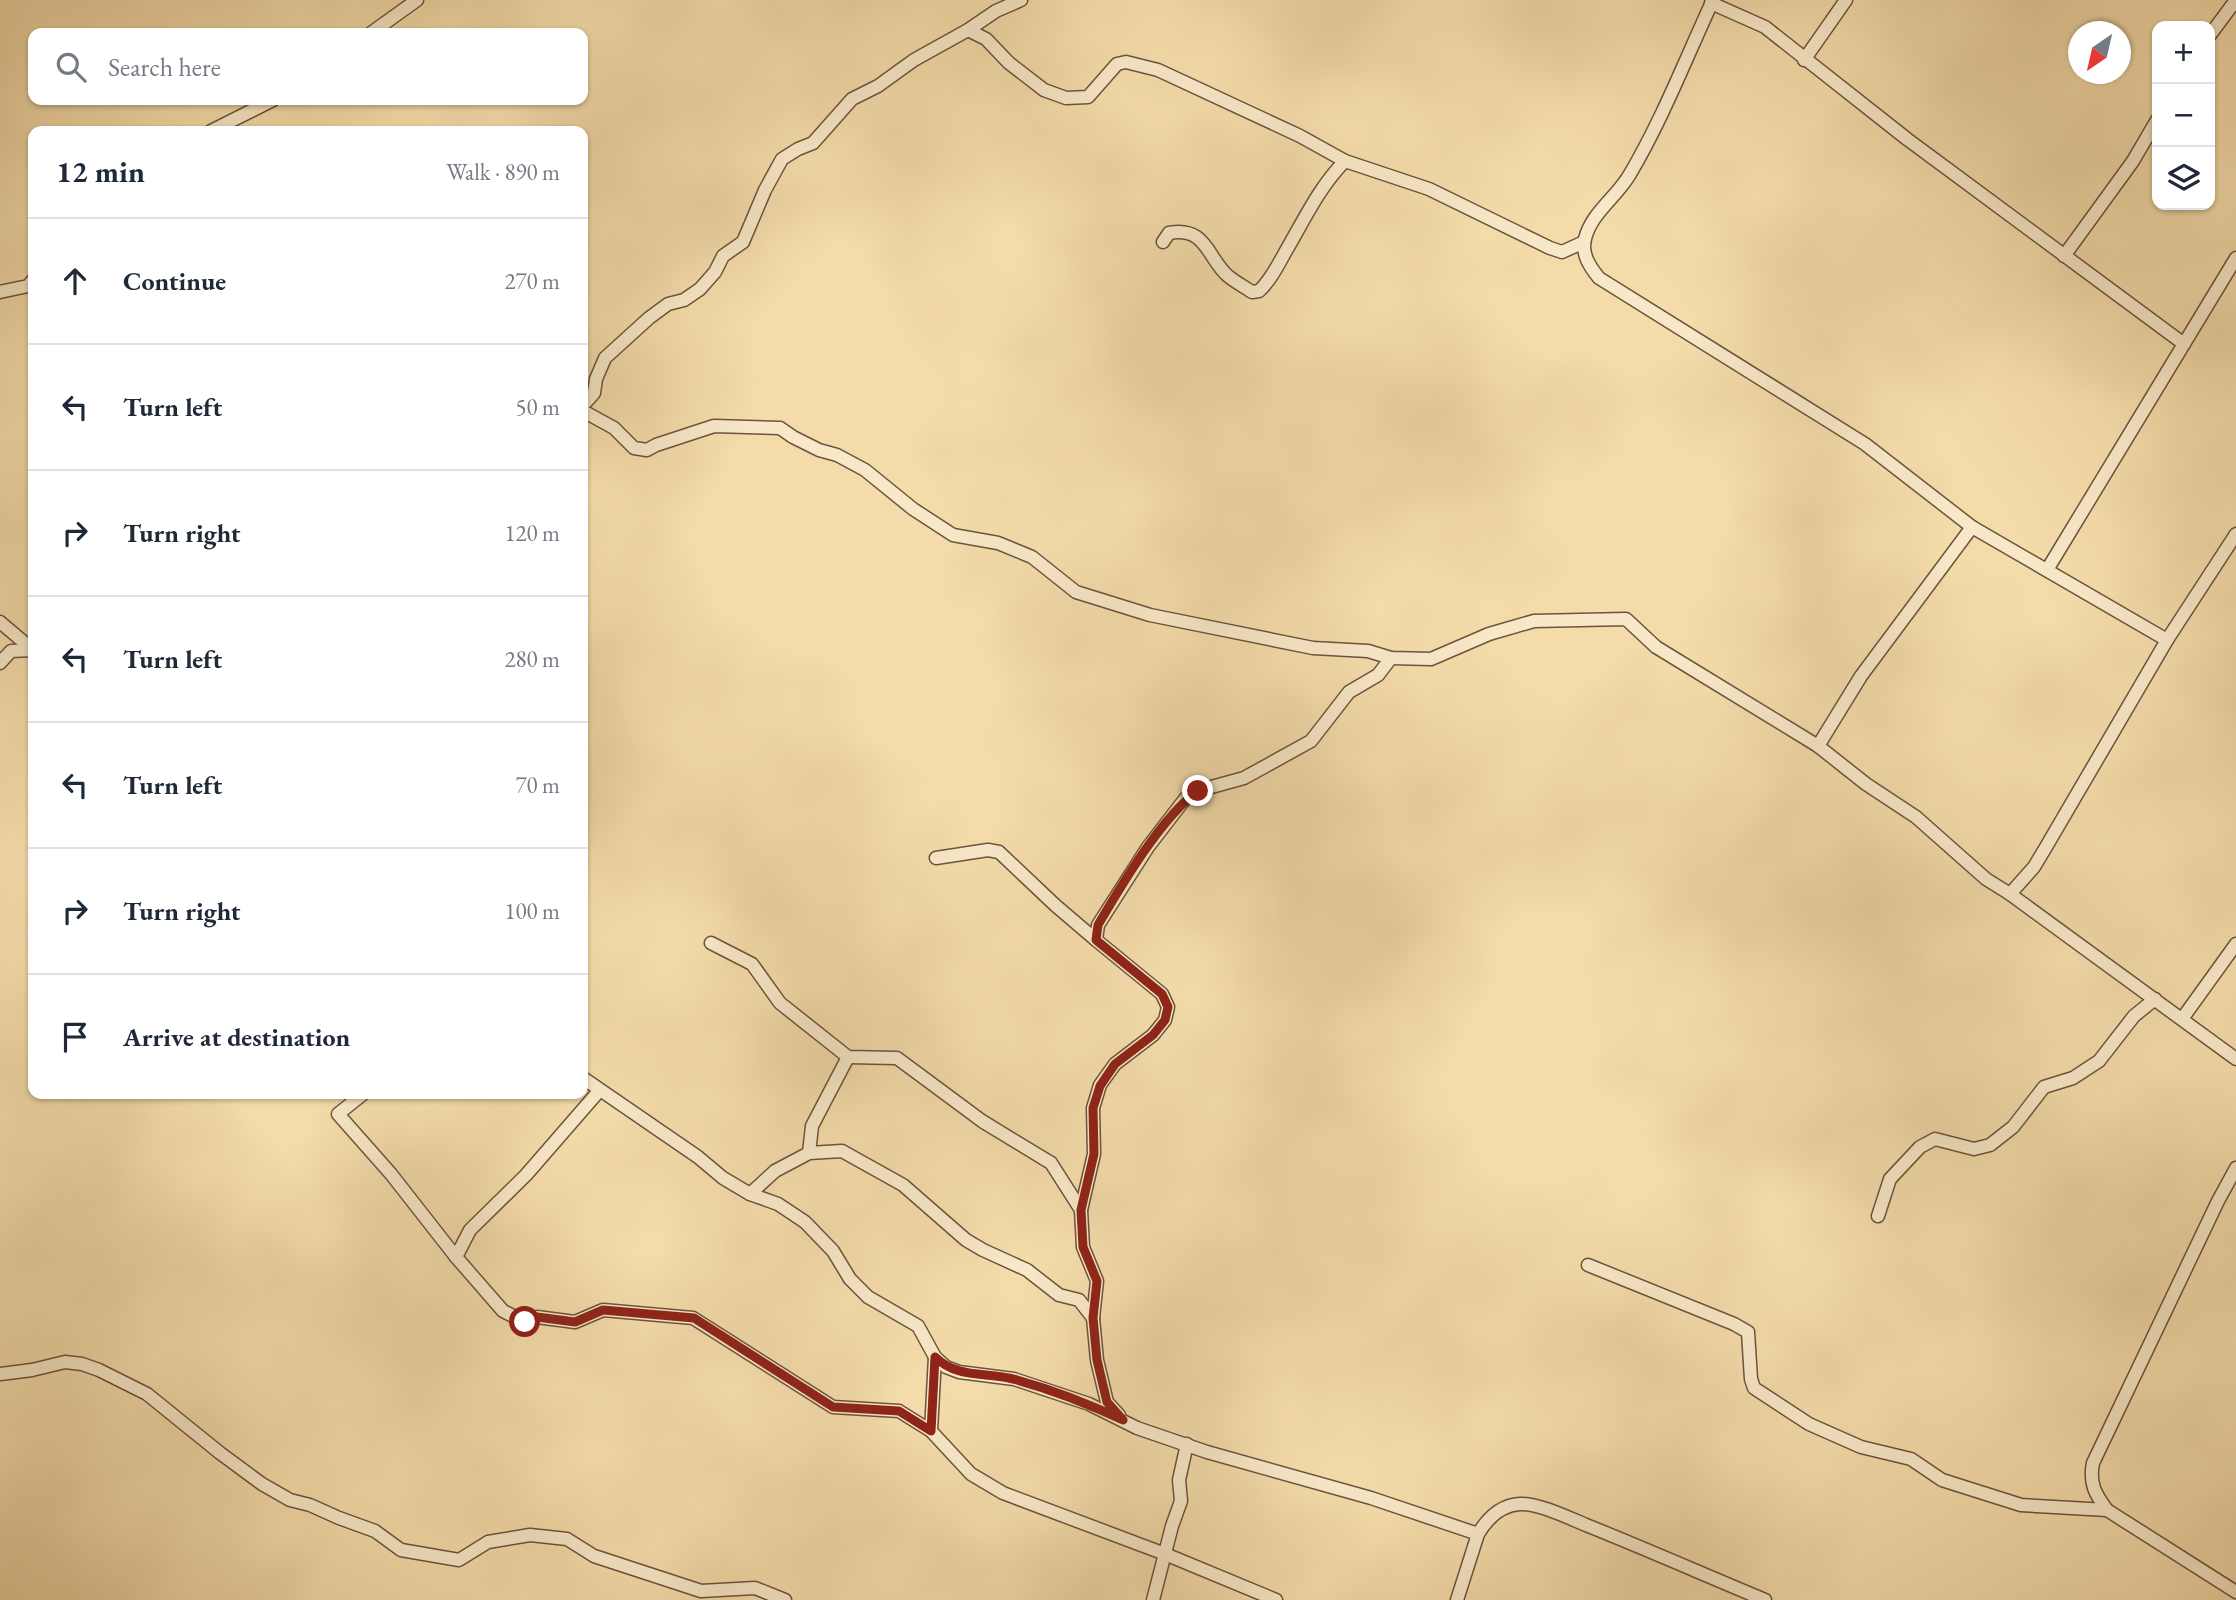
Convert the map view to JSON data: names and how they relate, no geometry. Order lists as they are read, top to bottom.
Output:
{
  "north": "bottom left",
  "page": {
    "map_buttons": ["+", "−"],
    "search": "Search here",
    "heading": ["12 min", "Walk · 890 m"],
    "list": [
      ["Continue", "270 m"],
      ["Turn left", "50 m"],
      ["Turn right", "120 m"],
      ["Turn left", "280 m"],
      ["Turn left", "70 m"],
      ["Turn right", "100 m"],
      "Arrive at destination"
    ]
  }
}
